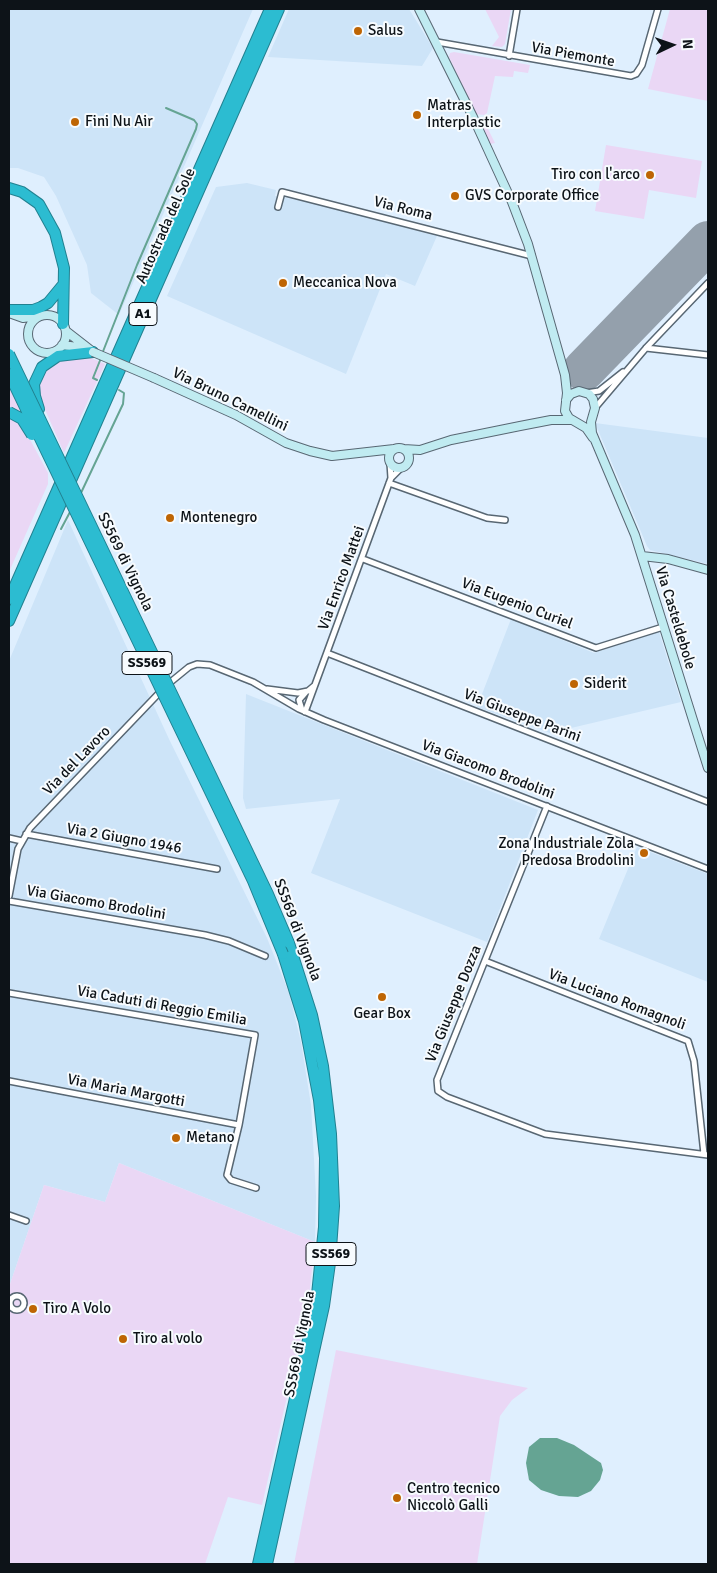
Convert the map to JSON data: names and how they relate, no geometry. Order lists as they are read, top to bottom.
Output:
{
  "streets": {
    "highway": [
      "Autostrada del Sole",
      "A1",
      "SS569 di Vignola",
      "SS569"
    ],
    "street": [
      "Via Piemonte",
      "Via Roma",
      "Via Bruno Camellini",
      "Via Enrico Mattei",
      "Via Eugenio Curiel",
      "Via Casteldebole",
      "Via Giuseppe Parini",
      "Via del Lavoro",
      "Via Giacomo Brodolini",
      "Via 2 Giugno 1946",
      "Via Luciano Romagnoli",
      "Via Giuseppe Dozza",
      "Via Caduti di Reggio Emilia",
      "Via Maria Margotti"
    ]
  },
  "crossings": [
    ["Via Bruno Camellini", "Via Enrico Mattei"],
    ["Via Enrico Mattei", "Via Eugenio Curiel"],
    ["Via Enrico Mattei", "Via Giuseppe Parini"],
    ["Via Enrico Mattei", "Via Giacomo Brodolini"],
    ["Via Eugenio Curiel", "Via Casteldebole"],
    ["Via del Lavoro", "Via Giacomo Brodolini"],
    ["Via del Lavoro", "Via 2 Giugno 1946"],
    ["Via Giacomo Brodolini", "Via Giuseppe Dozza"],
    ["Via Luciano Romagnoli", "Via Giuseppe Dozza"],
    ["Via Caduti di Reggio Emilia", "Via Maria Margotti"]
  ],
  "places": [
    "Salus",
    "Matras Interplastic",
    "Fini Nu Air",
    "Tiro con l'arco",
    "GVS Corporate Office",
    "Meccanica Nova",
    "Montenegro",
    "Siderit",
    "Zona Industriale Zola Predosa Brodolini",
    "Gear Box",
    "Metano",
    "Tiro A Volo",
    "Tiro al volo",
    "Centro tecnico Niccolò Galli"
  ],
  "north": "right"
}
